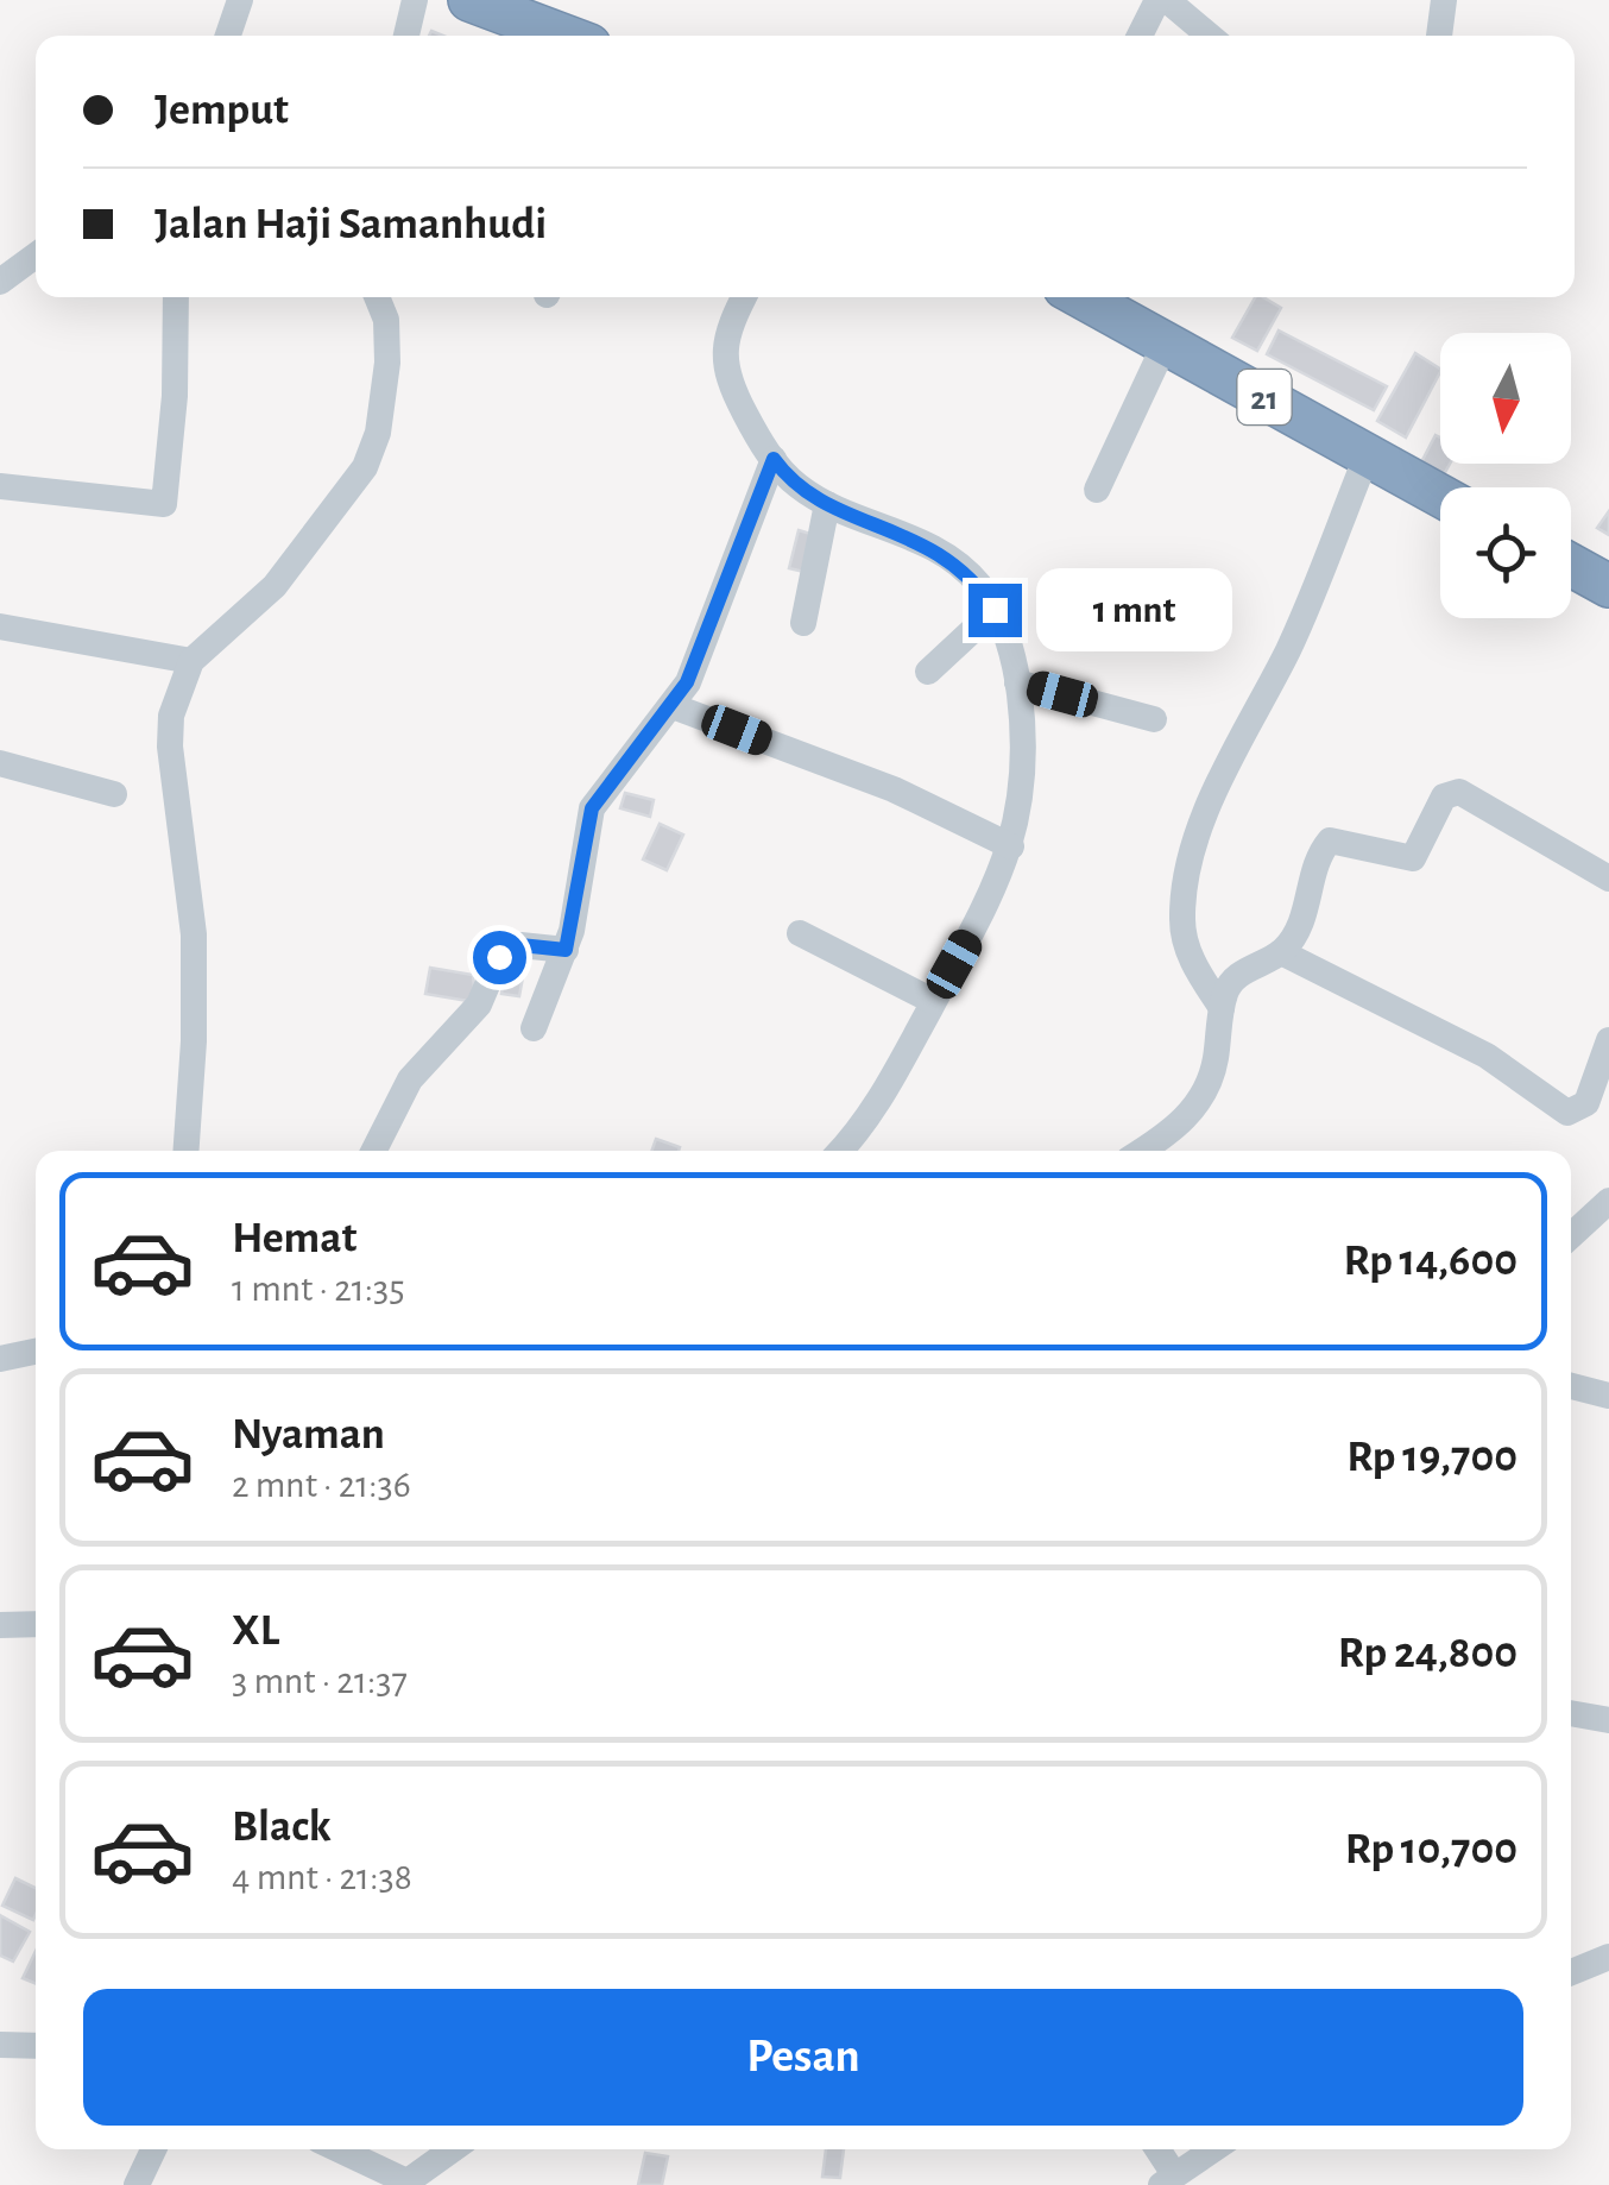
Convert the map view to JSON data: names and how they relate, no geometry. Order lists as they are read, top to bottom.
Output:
{
  "streets": {
    "highway": ["21"]
  },
  "north": "bottom",
  "page": {
    "banner": ["Jemput", "Jalan Haji Samanhudi"],
    "bubble": "1 mnt",
    "list": [
      {
        "name": "Hemat",
        "note": "1 mnt · 21:35",
        "value": "Rp 14,600"
      },
      {
        "name": "Nyaman",
        "note": "2 mnt · 21:36",
        "value": "Rp 19,700"
      },
      {
        "name": "XL",
        "note": "3 mnt · 21:37",
        "value": "Rp 24,800"
      },
      {
        "name": "Black",
        "note": "4 mnt · 21:38",
        "value": "Rp 10,700"
      }
    ],
    "buttons": "Pesan"
  }
}
